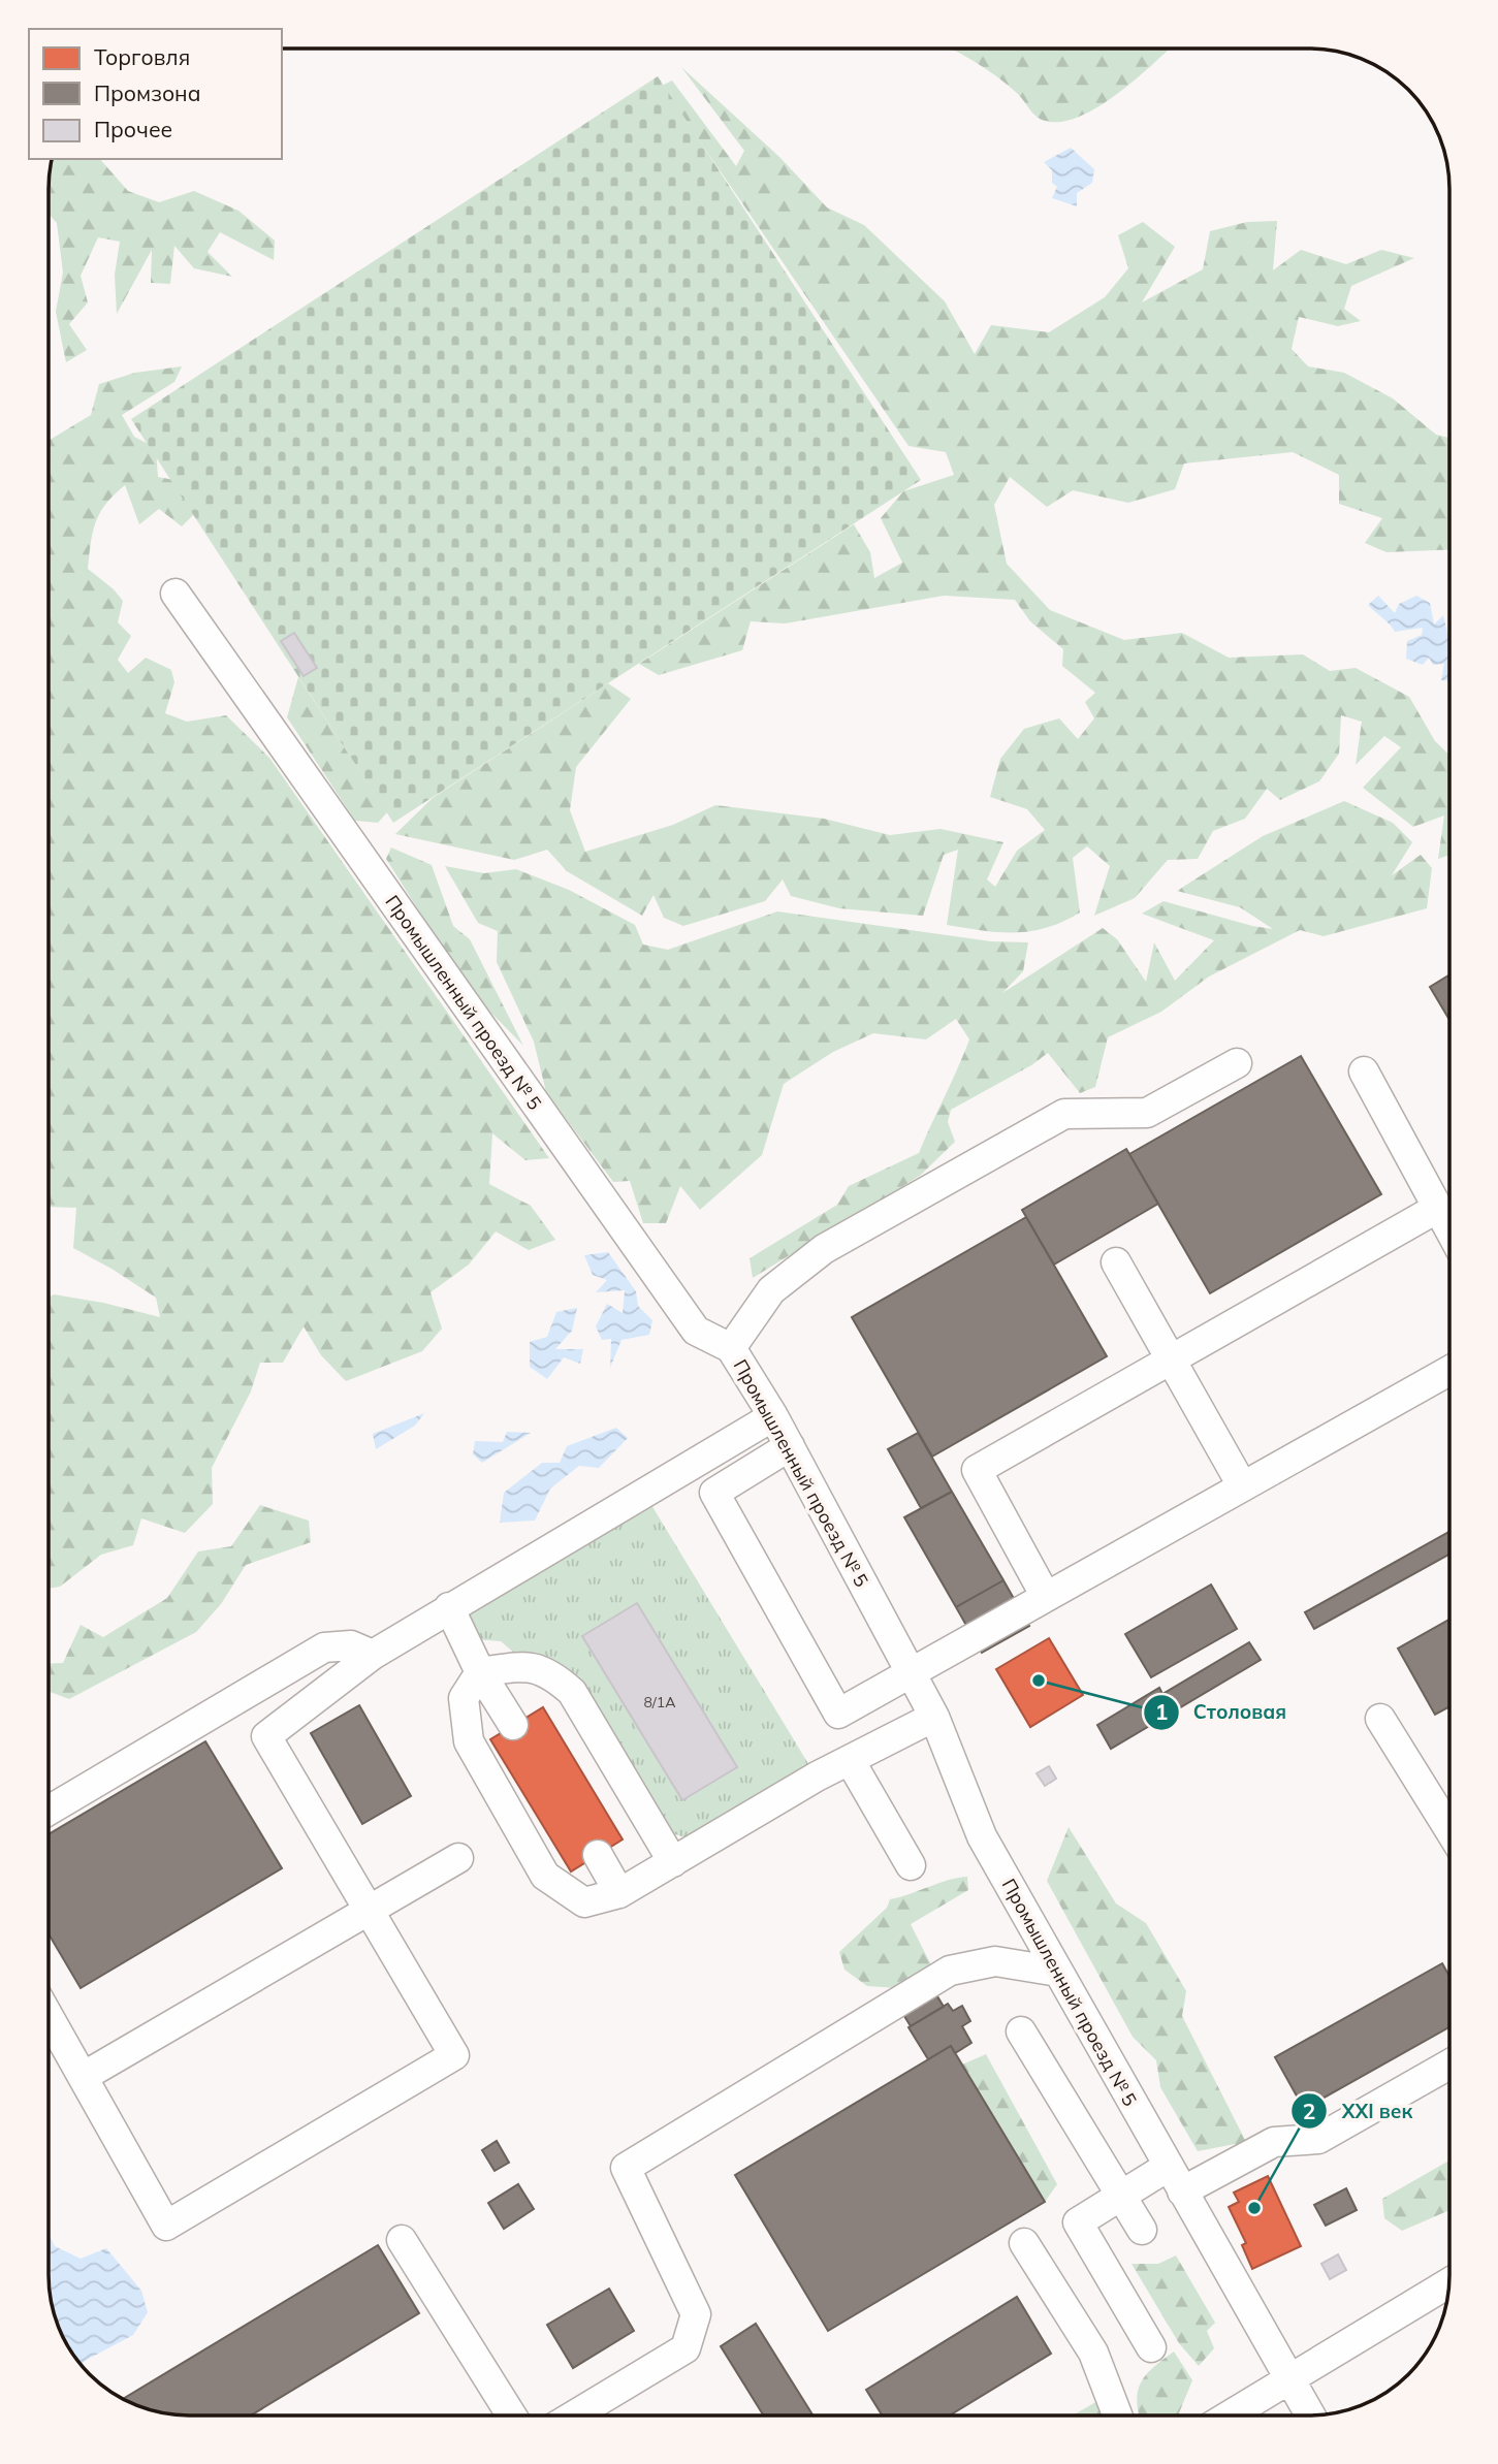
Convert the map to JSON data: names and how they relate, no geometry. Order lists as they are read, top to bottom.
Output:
{
  "streets": {
    "street": ["Промышленный проезд № 5"]
  },
  "places": ["Столовая", "XXI век"],
  "house_numbers": ["8/1А"],
  "legend": ["Торговля", "Промзона", "Прочее"]
}
